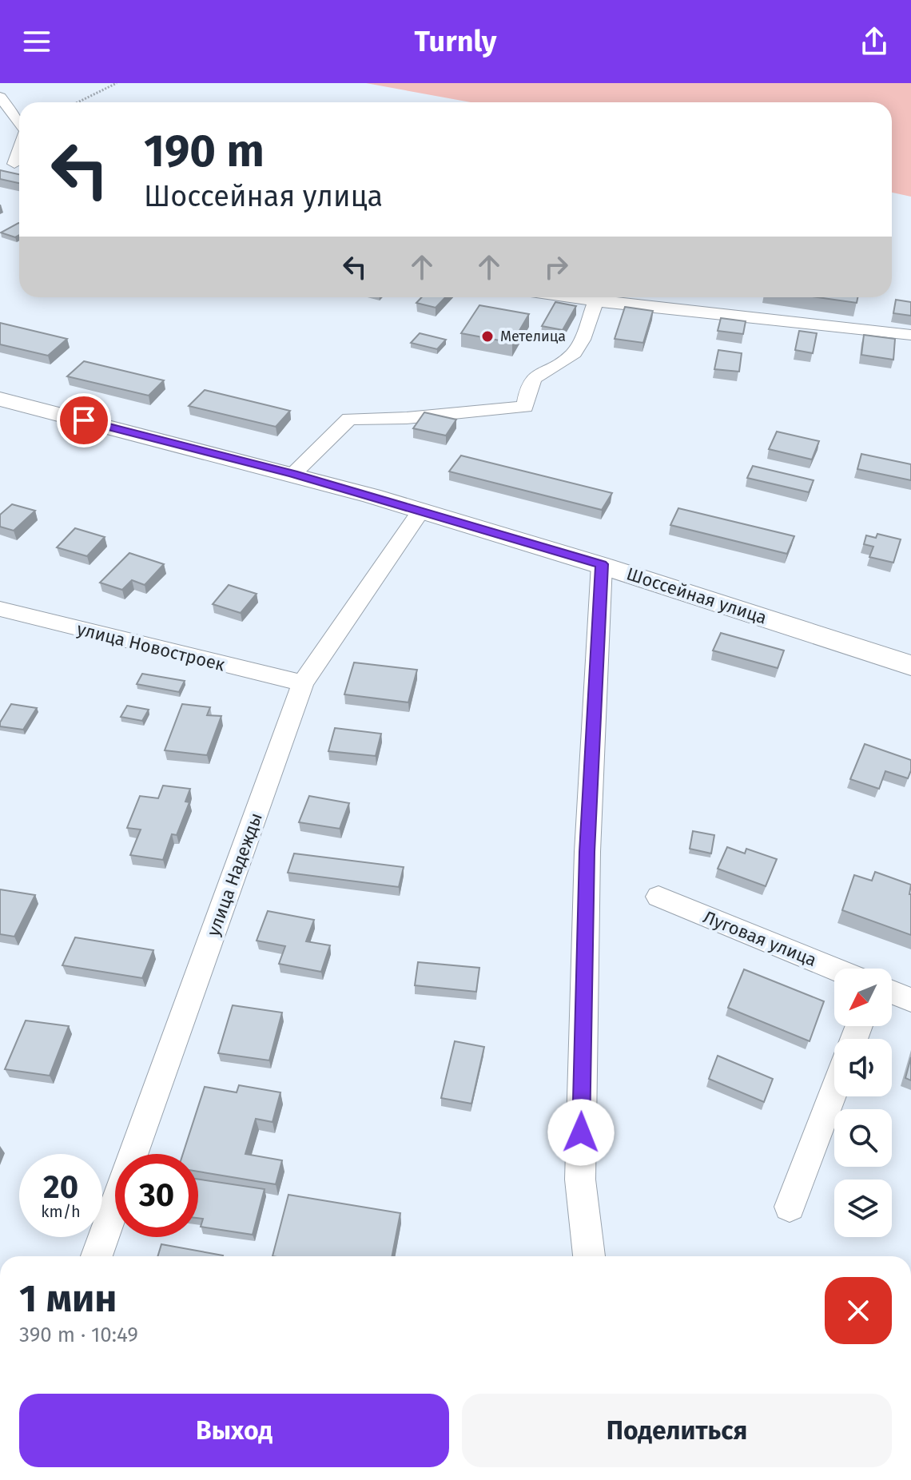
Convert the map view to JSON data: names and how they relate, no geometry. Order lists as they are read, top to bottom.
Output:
{
  "streets": {
    "main road": ["Шоссейная улица"],
    "street": ["улица Новостроек", "улица Надежды", "Луговая улица"]
  },
  "crossings": [
    ["Шоссейная улица", "улица Надежды"],
    ["улица Новостроек", "улица Надежды"]
  ],
  "places": ["Метелица"],
  "north": "bottom left",
  "page": {
    "header": "Turnly",
    "turn": ["190 m", "Шоссейная улица"],
    "speed": "20 km/h",
    "limit": "30",
    "heading": ["1 мин", "390 m · 10:49"],
    "buttons": ["Выход", "Поделиться"]
  }
}
